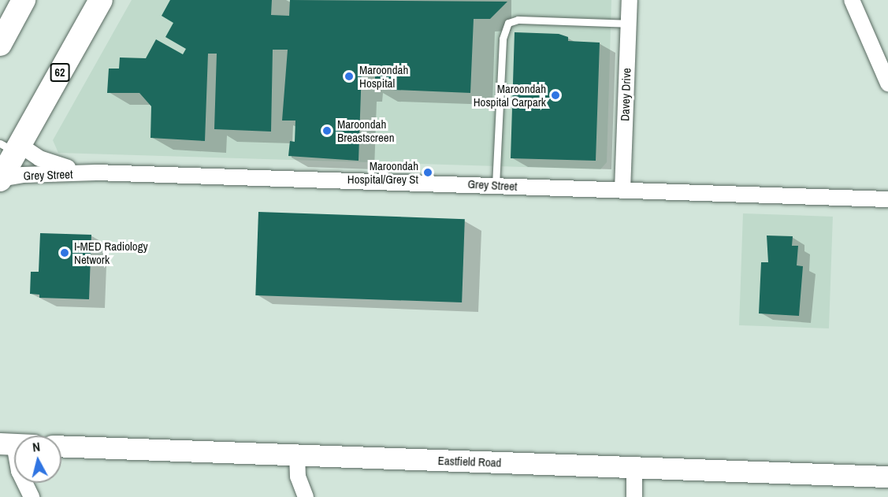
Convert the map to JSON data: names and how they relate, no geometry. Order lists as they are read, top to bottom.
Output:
{
  "streets": {
    "main road": ["62", "Eastfield Road"],
    "street": ["Davey Drive", "Grey Street"]
  },
  "crossings": [
    ["62", "Grey Street"],
    ["Davey Drive", "Grey Street"]
  ],
  "places": [
    "Maroondah Hospital",
    "Maroondah Hospital Carpark",
    "Maroondah Breastscreen",
    "Maroondah Hospital/Grey St",
    "I-MED Radiology Network"
  ],
  "north": "top"
}
